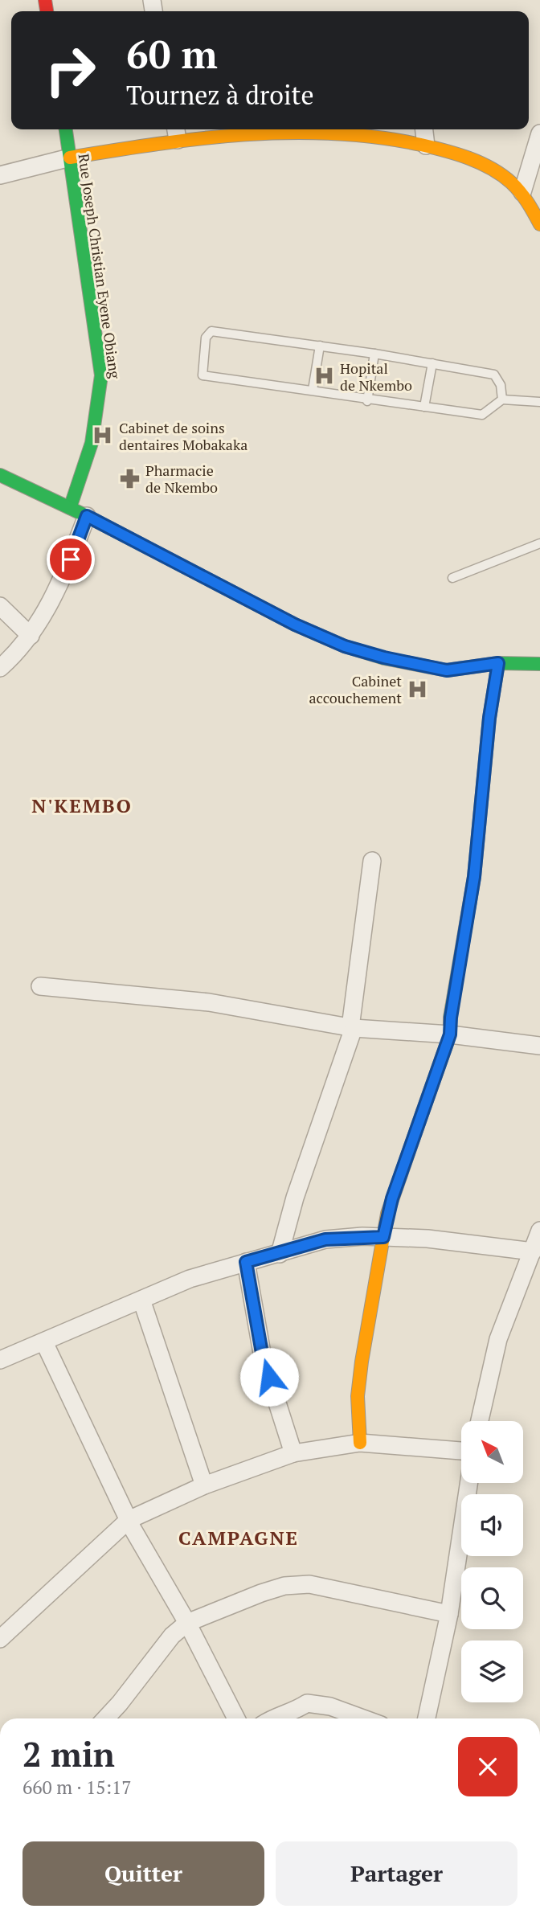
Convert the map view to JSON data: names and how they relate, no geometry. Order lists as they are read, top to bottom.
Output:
{
  "streets": {
    "street": ["Rue Joseph Christian Eyene Obiang"]
  },
  "districts": ["N'KEMBO", "CAMPAGNE"],
  "places": {
    "hospital": ["Hopital de Nkembo", "Cabinet de soins dentaires Mobakaka", "Cabinet accouchement"],
    "pharmacy": ["Pharmacie de Nkembo"]
  },
  "north": "top left",
  "page": {
    "turn": ["60 m", "Tournez à droite"],
    "heading": ["2 min", "660 m · 15:17"],
    "buttons": ["Quitter", "Partager"]
  }
}
